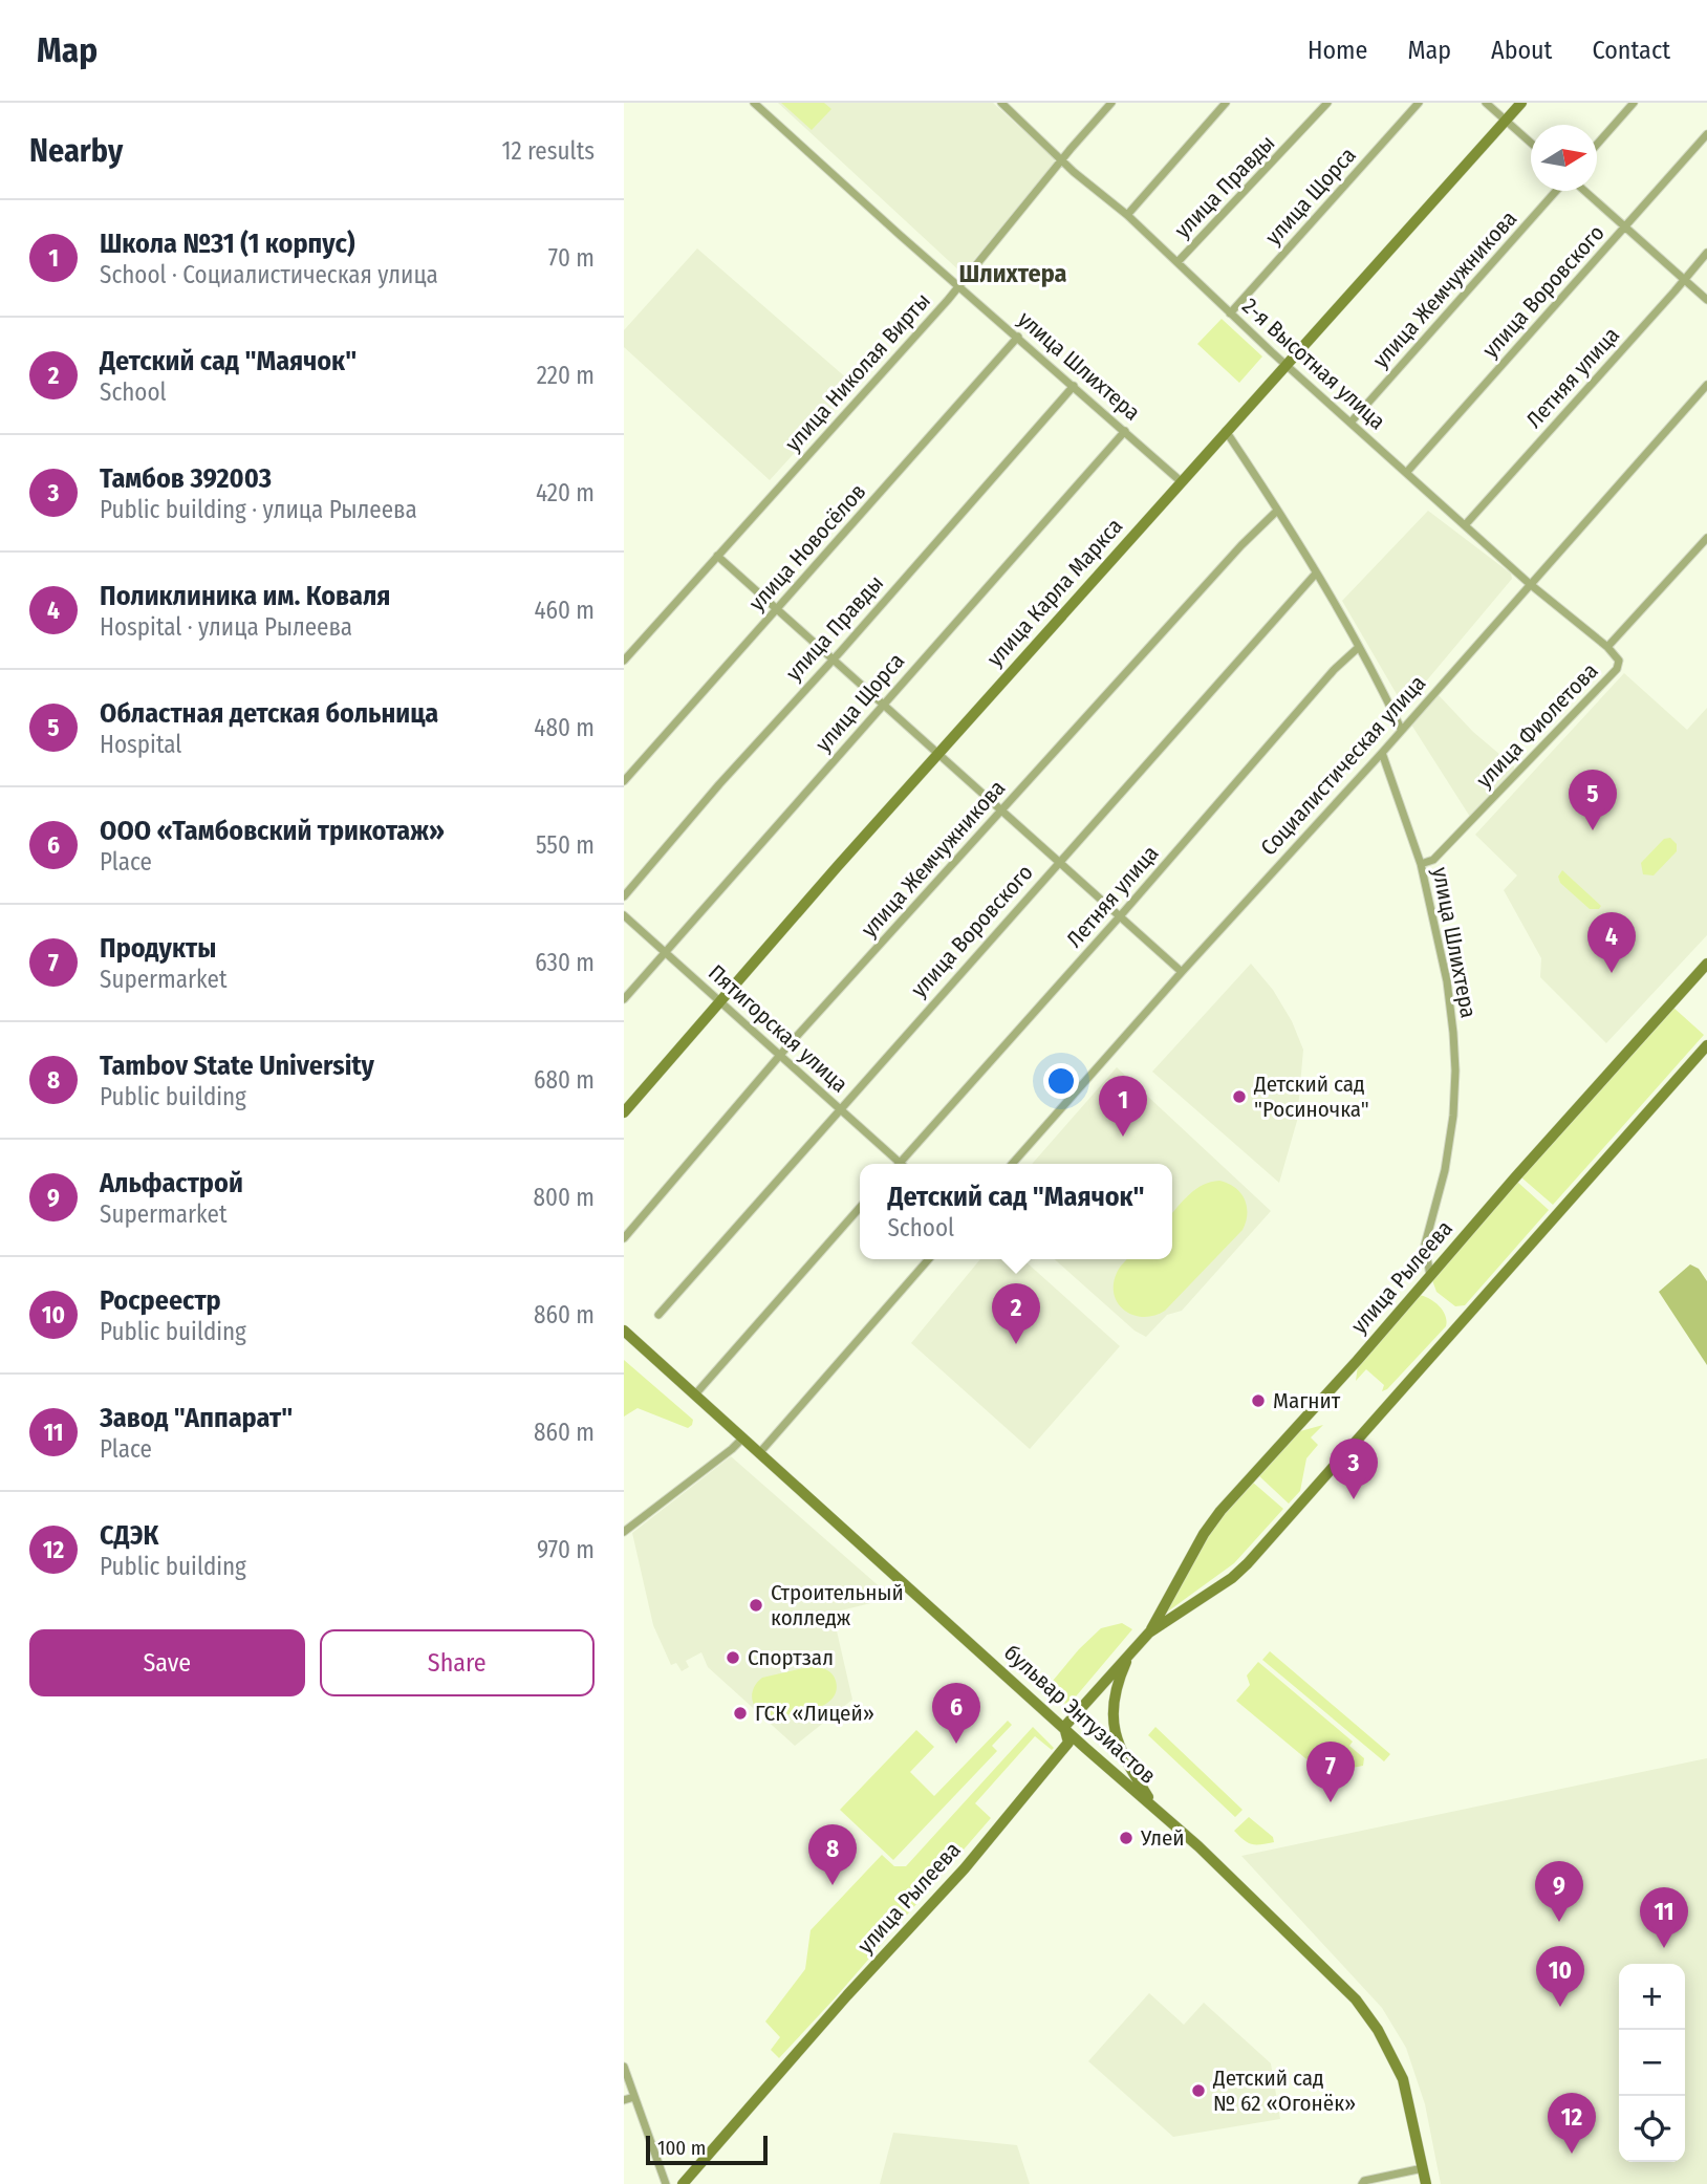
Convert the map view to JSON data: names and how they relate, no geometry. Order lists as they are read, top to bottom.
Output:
{
  "streets": {
    "main road": ["улица Карла Маркса", "улица Рылеева", "бульвар Энтузиастов"],
    "street": [
      "улица Правды",
      "улица Щорса",
      "улица Жемчужникова",
      "улица Воровского",
      "2-я Высотная улица",
      "улица Шлихтера",
      "улица Николая Вирты",
      "Летняя улица",
      "улица Новосёлов",
      "улица Фиолетова",
      "Социалистическая улица",
      "Пятигорская улица"
    ]
  },
  "crossings": [
    ["улица Правды", "2-я Высотная улица"],
    ["улица Правды", "улица Шлихтера"],
    ["улица Щорса", "2-я Высотная улица"],
    ["улица Щорса", "улица Шлихтера"],
    ["улица Щорса", "Пятигорская улица"],
    ["улица Жемчужникова", "2-я Высотная улица"],
    ["улица Жемчужникова", "Пятигорская улица"],
    ["улица Воровского", "2-я Высотная улица"],
    ["улица Воровского", "Пятигорская улица"],
    ["2-я Высотная улица", "улица Николая Вирты"],
    ["2-я Высотная улица", "Летняя улица"],
    ["2-я Высотная улица", "улица Карла Маркса"],
    ["2-я Высотная улица", "улица Фиолетова"],
    ["2-я Высотная улица", "Социалистическая улица"],
    ["улица Шлихтера", "улица Николая Вирты"],
    ["улица Шлихтера", "улица Новосёлов"],
    ["улица Шлихтера", "улица Карла Маркса"],
    ["улица Шлихтера", "улица Фиолетова"],
    ["улица Шлихтера", "Социалистическая улица"],
    ["улица Шлихтера", "улица Рылеева"],
    ["Летняя улица", "Пятигорская улица"],
    ["улица Карла Маркса", "Пятигорская улица"],
    ["улица Рылеева", "бульвар Энтузиастов"]
  ],
  "districts": ["Шлихтера"],
  "places": [
    "Детский сад \"Росиночка\"",
    "Магнит",
    "Строительный колледж",
    "Спортзал",
    "ГСК «Лицей»",
    "Улей",
    "Детский сад № 62 «Огонёк»"
  ],
  "scale_bar": "100 m",
  "north": "right",
  "page": {
    "header": "Map",
    "nav": [
      "Home",
      "Map",
      "About",
      "Contact"
    ],
    "heading": ["Nearby", "12 results"],
    "list": [
      {
        "mark": "1",
        "name": "Школа №31 (1 корпус)",
        "note": "School · Социалистическая улица",
        "value": "70 m"
      },
      {
        "mark": "2",
        "name": "Детский сад \"Маячок\"",
        "note": "School",
        "value": "220 m"
      },
      {
        "mark": "3",
        "name": "Тамбов 392003",
        "note": "Public building · улица Рылеева",
        "value": "420 m"
      },
      {
        "mark": "4",
        "name": "Поликлиника им. Коваля",
        "note": "Hospital · улица Рылеева",
        "value": "460 m"
      },
      {
        "mark": "5",
        "name": "Областная детская больница",
        "note": "Hospital",
        "value": "480 m"
      },
      {
        "mark": "6",
        "name": "ООО «Тамбовский трикотаж»",
        "note": "Place",
        "value": "550 m"
      },
      {
        "mark": "7",
        "name": "Продукты",
        "note": "Supermarket",
        "value": "630 m"
      },
      {
        "mark": "8",
        "name": "Tambov State University",
        "note": "Public building",
        "value": "680 m"
      },
      {
        "mark": "9",
        "name": "Альфастрой",
        "note": "Supermarket",
        "value": "800 m"
      },
      {
        "mark": "10",
        "name": "Росреестр",
        "note": "Public building",
        "value": "860 m"
      },
      {
        "mark": "11",
        "name": "Завод \"Аппарат\"",
        "note": "Place",
        "value": "860 m"
      },
      {
        "mark": "12",
        "name": "СДЭК",
        "note": "Public building",
        "value": "970 m"
      }
    ],
    "pins": [
      "5",
      "4",
      "1",
      "2",
      "3",
      "6",
      "7",
      "8",
      "9",
      "11",
      "10",
      "12"
    ],
    "popup": ["Детский сад \"Маячок\"", "School"],
    "buttons": ["Save", "Share"],
    "map_buttons": ["+", "−"],
    "scale": "100 m"
  }
}
